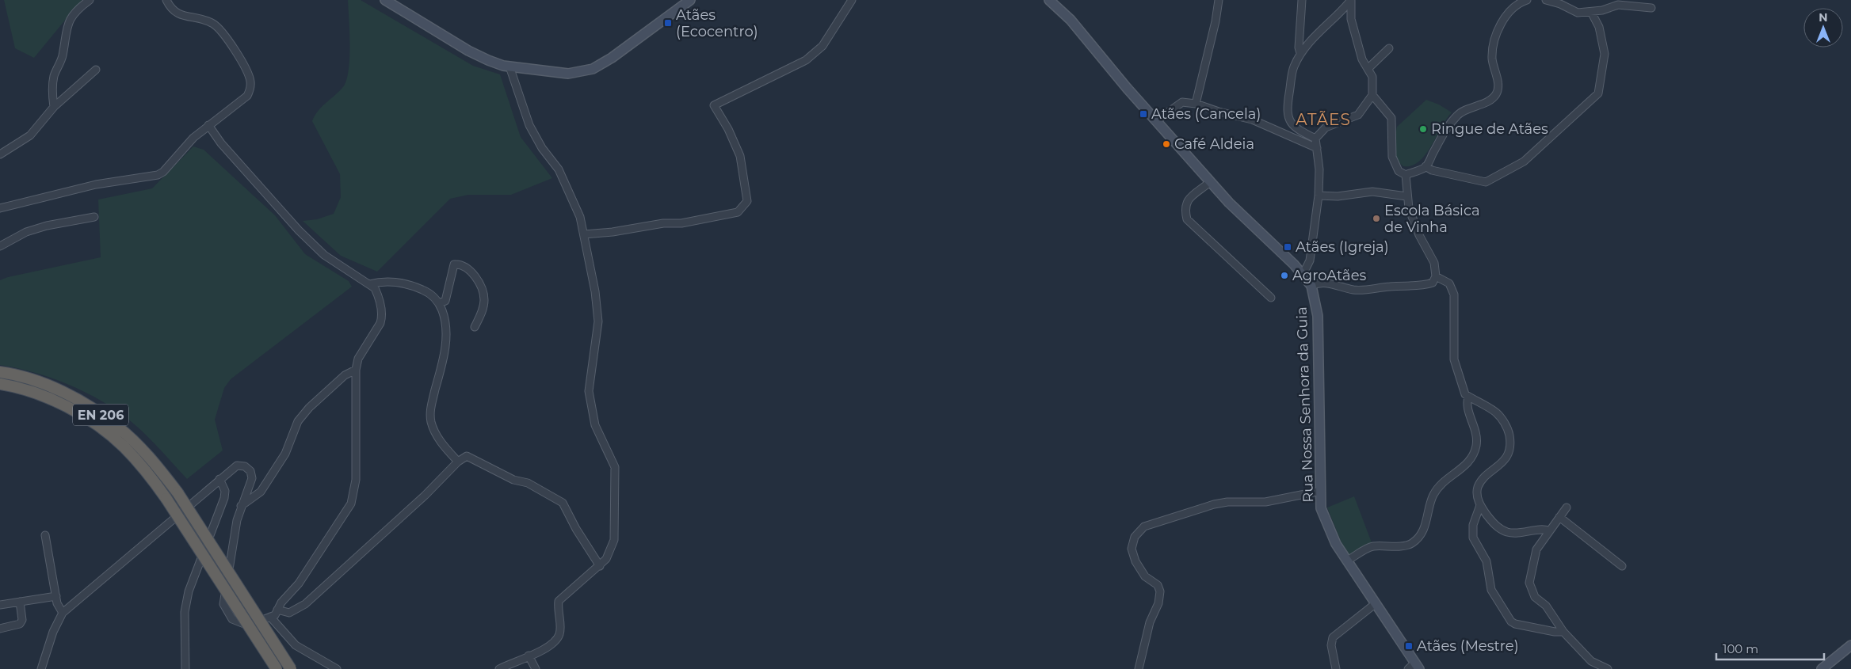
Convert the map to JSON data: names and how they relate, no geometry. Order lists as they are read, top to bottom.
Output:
{
  "streets": {
    "highway": ["EN 206"],
    "main road": ["Rua Nossa Senhora da Guia"]
  },
  "districts": ["ATÃES"],
  "places": {
    "transit": [
      "Atães (Ecocentro)",
      "Atães (Cancela)",
      "Atães (Igreja)",
      "Atães (Mestre)"
    ],
    "other": [
      "Ringue de Atães",
      "Café Aldeia",
      "Escola Básica de Vinha",
      "AgroAtães"
    ]
  },
  "scale_bar": "100 m",
  "north": "top"
}
